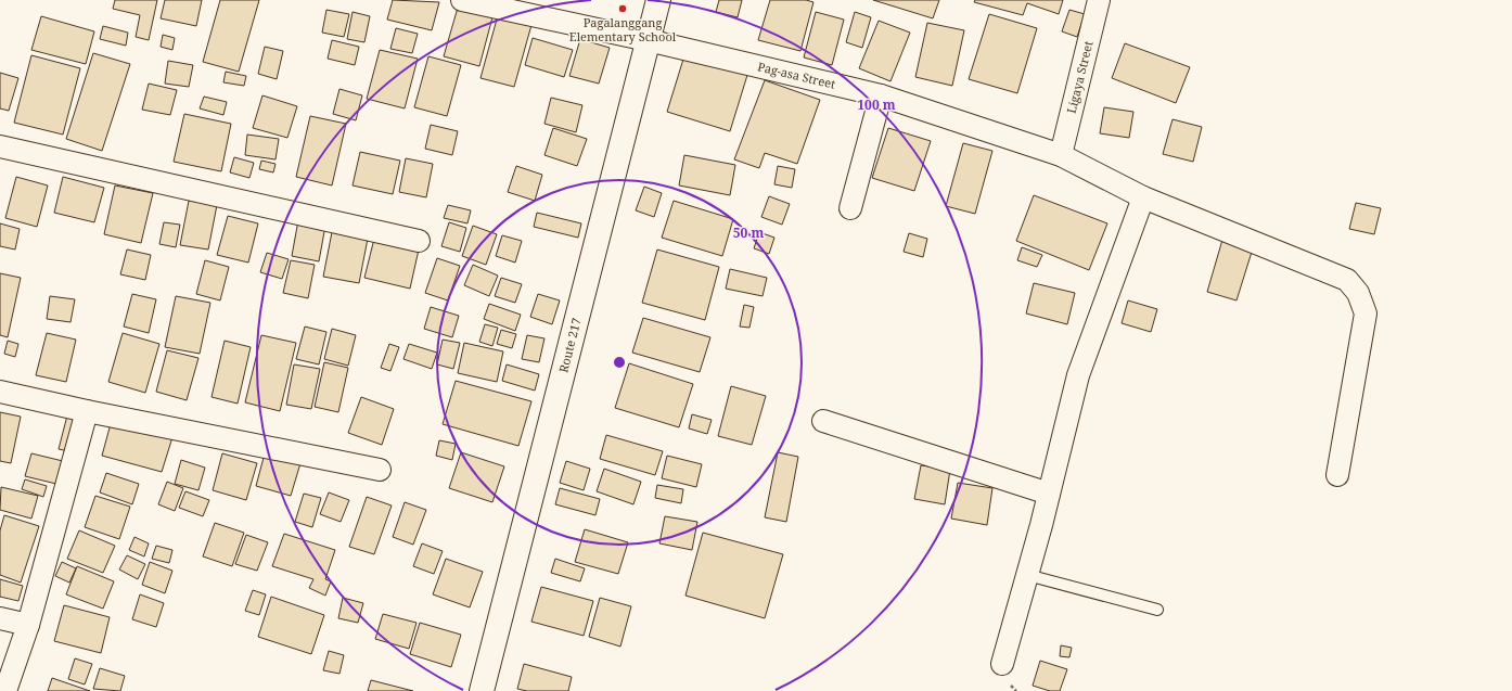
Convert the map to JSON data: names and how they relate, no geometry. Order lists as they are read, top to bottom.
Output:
{
  "streets": {
    "main road": ["Route 217"],
    "street": ["Pag-asa Street", "Ligaya Street"]
  },
  "crossings": [
    ["Pag-asa Street", "Ligaya Street"],
    ["Pag-asa Street", "Route 217"]
  ],
  "places": ["Pagalanggang Elementary School"],
  "rings": ["100 m", "50 m"]
}
